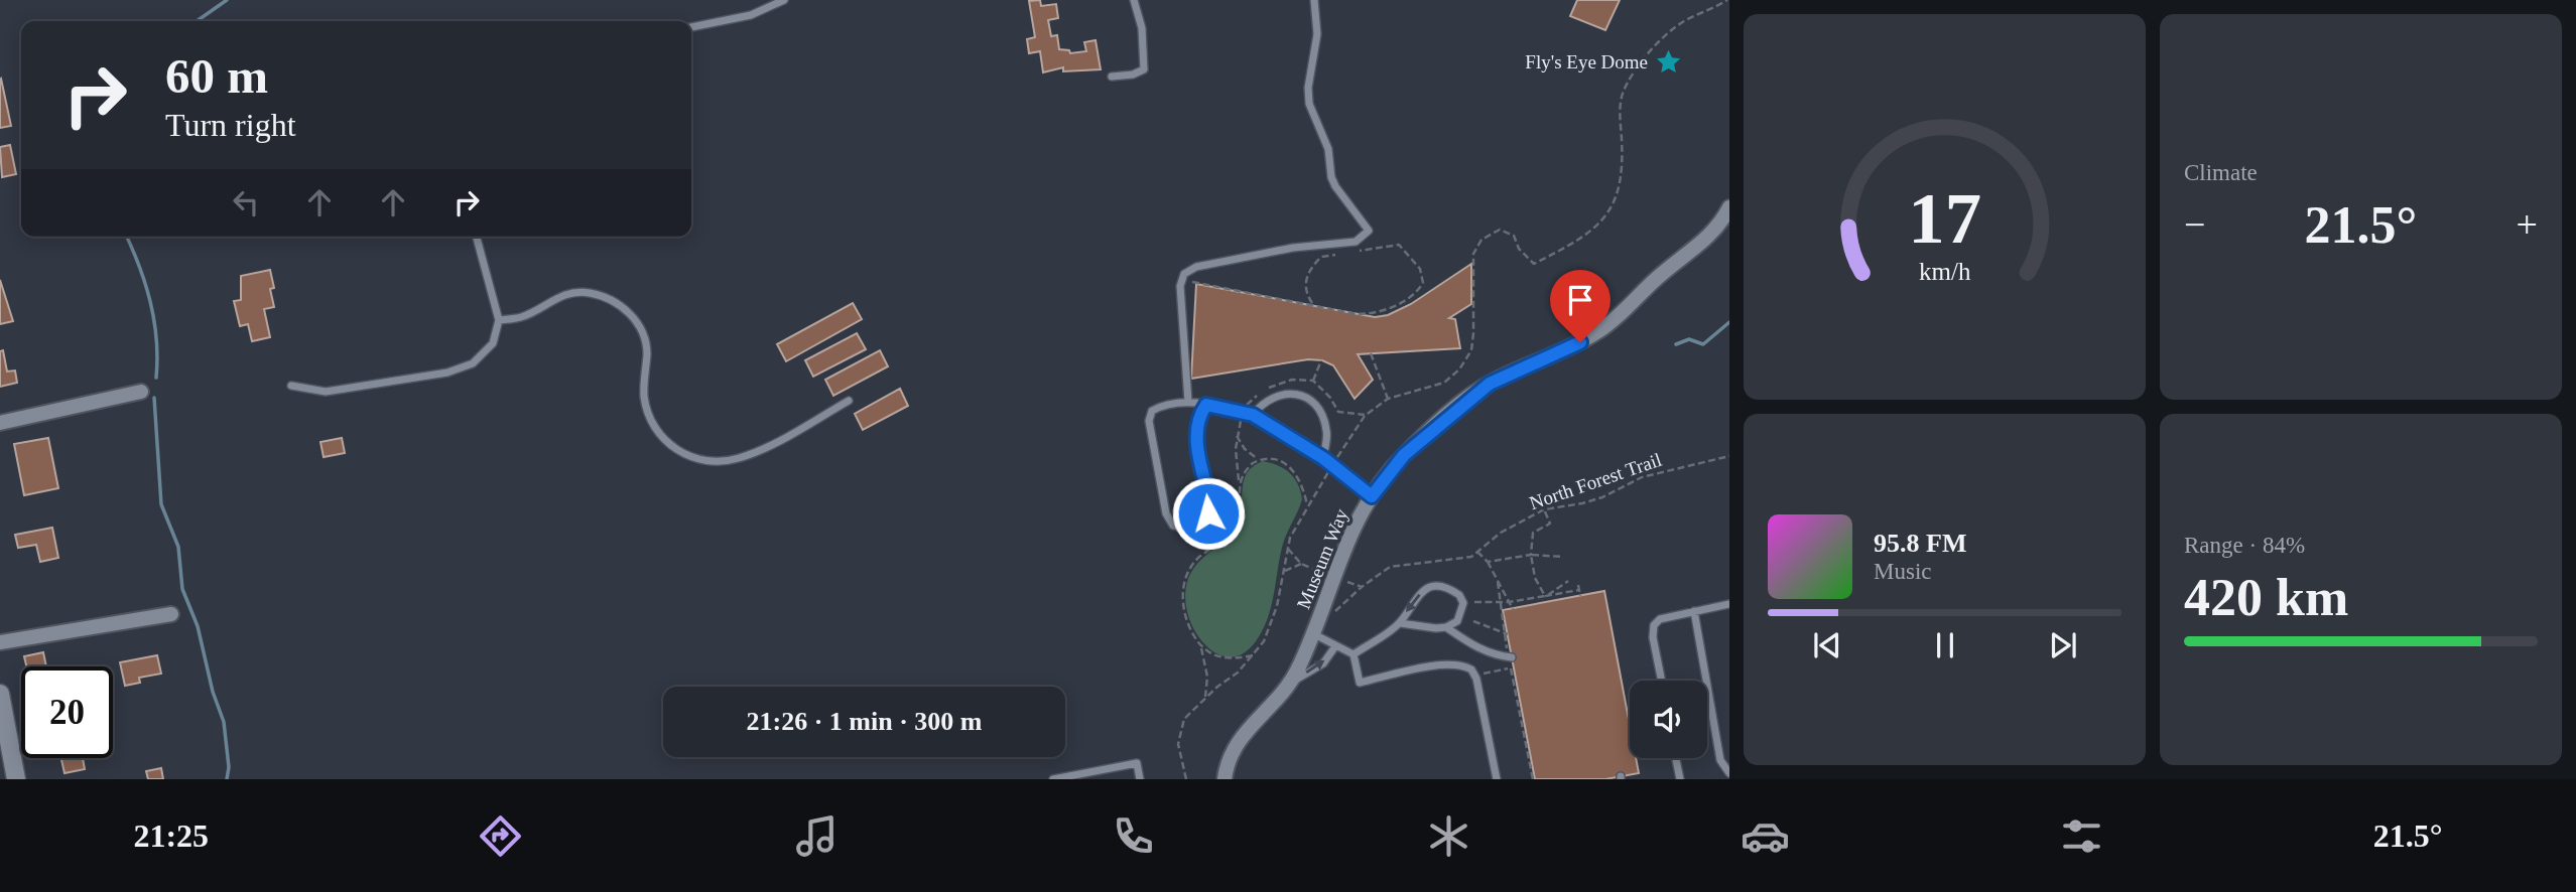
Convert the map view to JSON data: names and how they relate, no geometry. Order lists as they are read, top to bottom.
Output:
{
  "streets": {
    "street": ["Museum Way"],
    "path": ["North Forest Trail"]
  },
  "places": {
    "place": ["Fly's Eye Dome"]
  },
  "page": {
    "tile": [
      "Climate",
      ["Range · 84%", "420 km"]
    ],
    "turn": ["60 m", "Turn right"],
    "heat": ["−", "21.5°", "+"],
    "song": ["95.8 FM", "Music"],
    "limit": "20",
    "trip": "21:26 · 1 min · 300 m",
    "tabs": ["21:25", "21.5°"],
    "gauge": ["17", "km/h"]
  }
}
